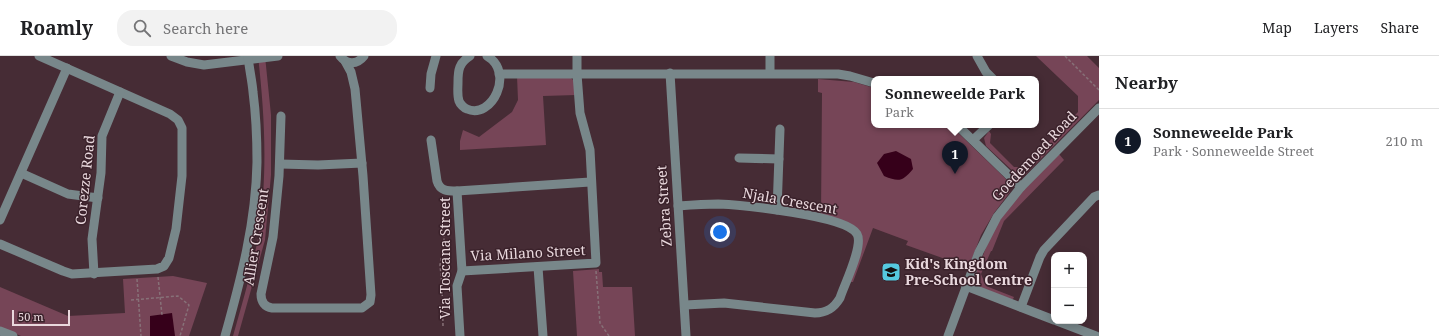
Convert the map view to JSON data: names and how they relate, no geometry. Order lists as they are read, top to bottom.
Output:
{
  "streets": {
    "street": [
      "Goedemoed Road",
      "Corezze Road",
      "Njala Crescent",
      "Zebra Street",
      "Allier Crescent",
      "Via Milano Street",
      "Via Toscana Street"
    ]
  },
  "crossings": [
    ["Njala Crescent", "Zebra Street"],
    ["Via Milano Street", "Via Toscana Street"]
  ],
  "places": {
    "school or university": ["Kid's Kingdom Pre-School Centre"]
  },
  "scale_bar": "50 m",
  "page": {
    "header": "Roamly",
    "search": "Search here",
    "nav": ["Map", "Layers", "Share"],
    "heading": "Nearby",
    "popup": ["Sonneweelde Park", "Park"],
    "list": [
      {
        "mark": "1",
        "name": "Sonneweelde Park",
        "note": "Park · Sonneweelde Street",
        "value": "210 m"
      }
    ],
    "pins": "1",
    "map_buttons": ["+", "−"],
    "scale": "50 m"
  }
}
